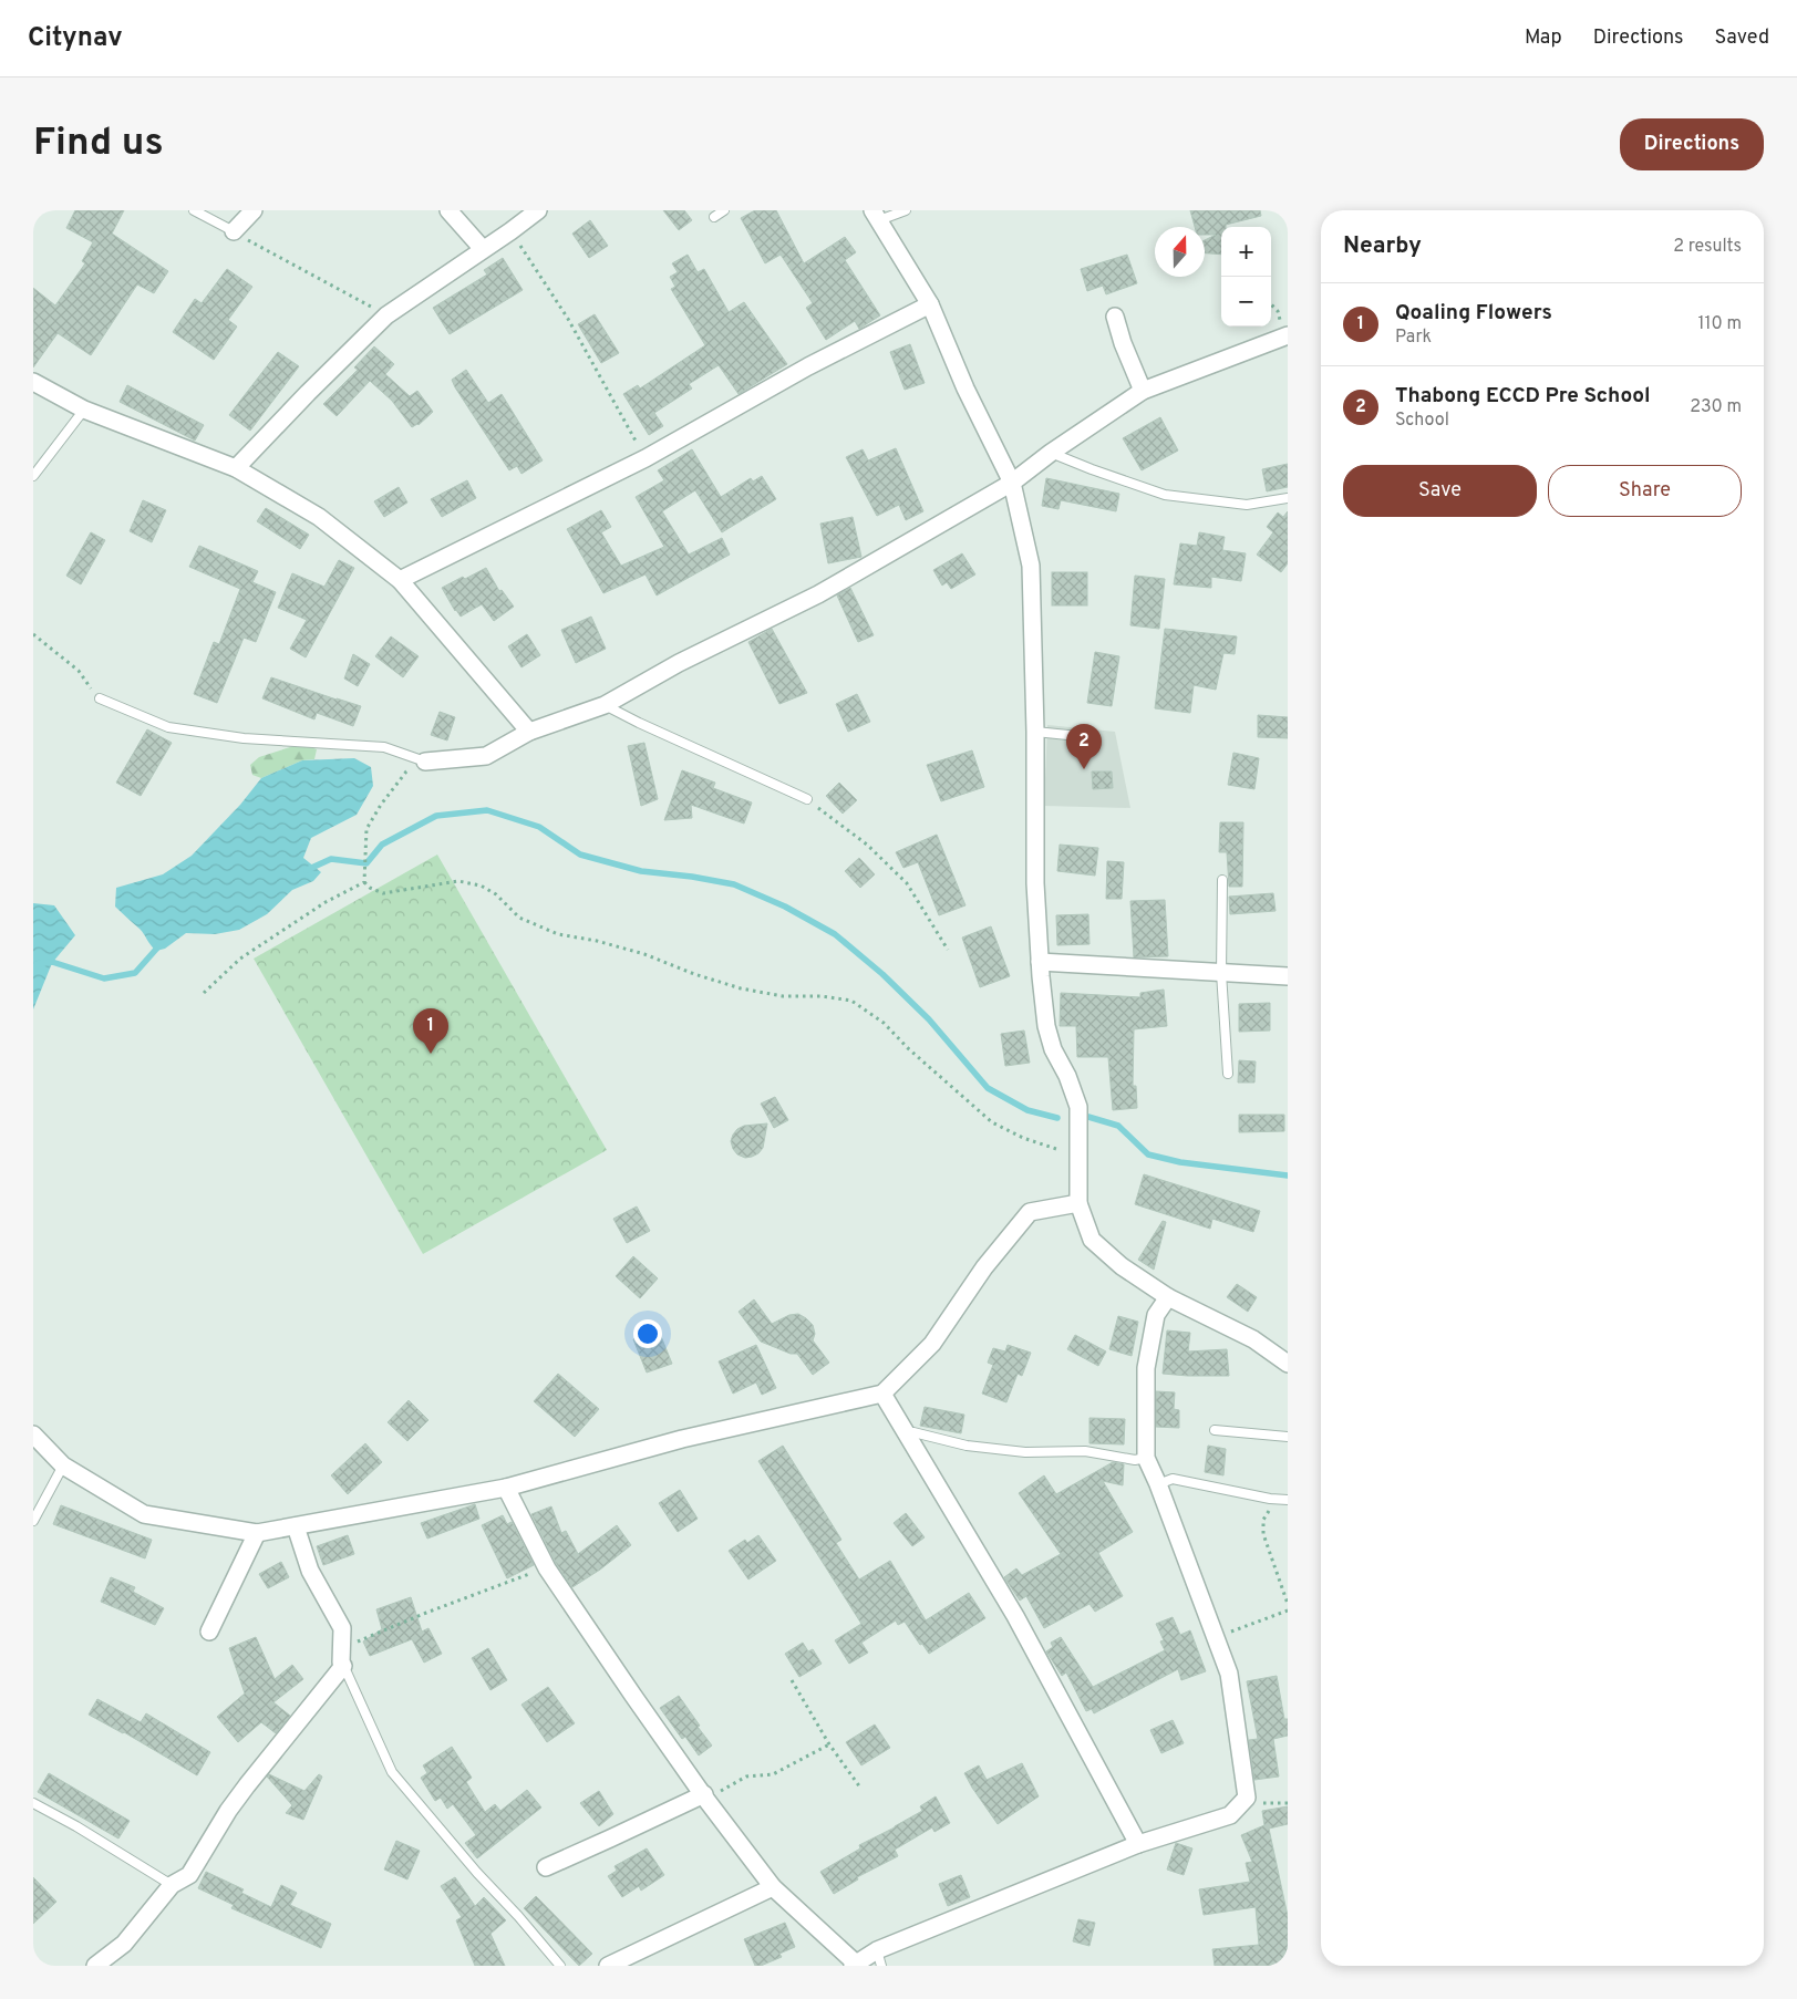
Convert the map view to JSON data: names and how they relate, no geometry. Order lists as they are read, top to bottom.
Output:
{
  "north": "top",
  "page": {
    "header": "Citynav",
    "nav": ["Map", "Directions", "Saved"],
    "buttons": [
      "Directions",
      ["Save", "Share"]
    ],
    "title": "Find us",
    "heading": ["Nearby", "2 results"],
    "map_buttons": ["+", "−"],
    "list": [
      {
        "mark": "1",
        "name": "Qoaling Flowers",
        "note": "Park",
        "value": "110 m"
      },
      {
        "mark": "2",
        "name": "Thabong ECCD Pre School",
        "note": "School",
        "value": "230 m"
      }
    ],
    "pins": ["2", "1"]
  }
}
